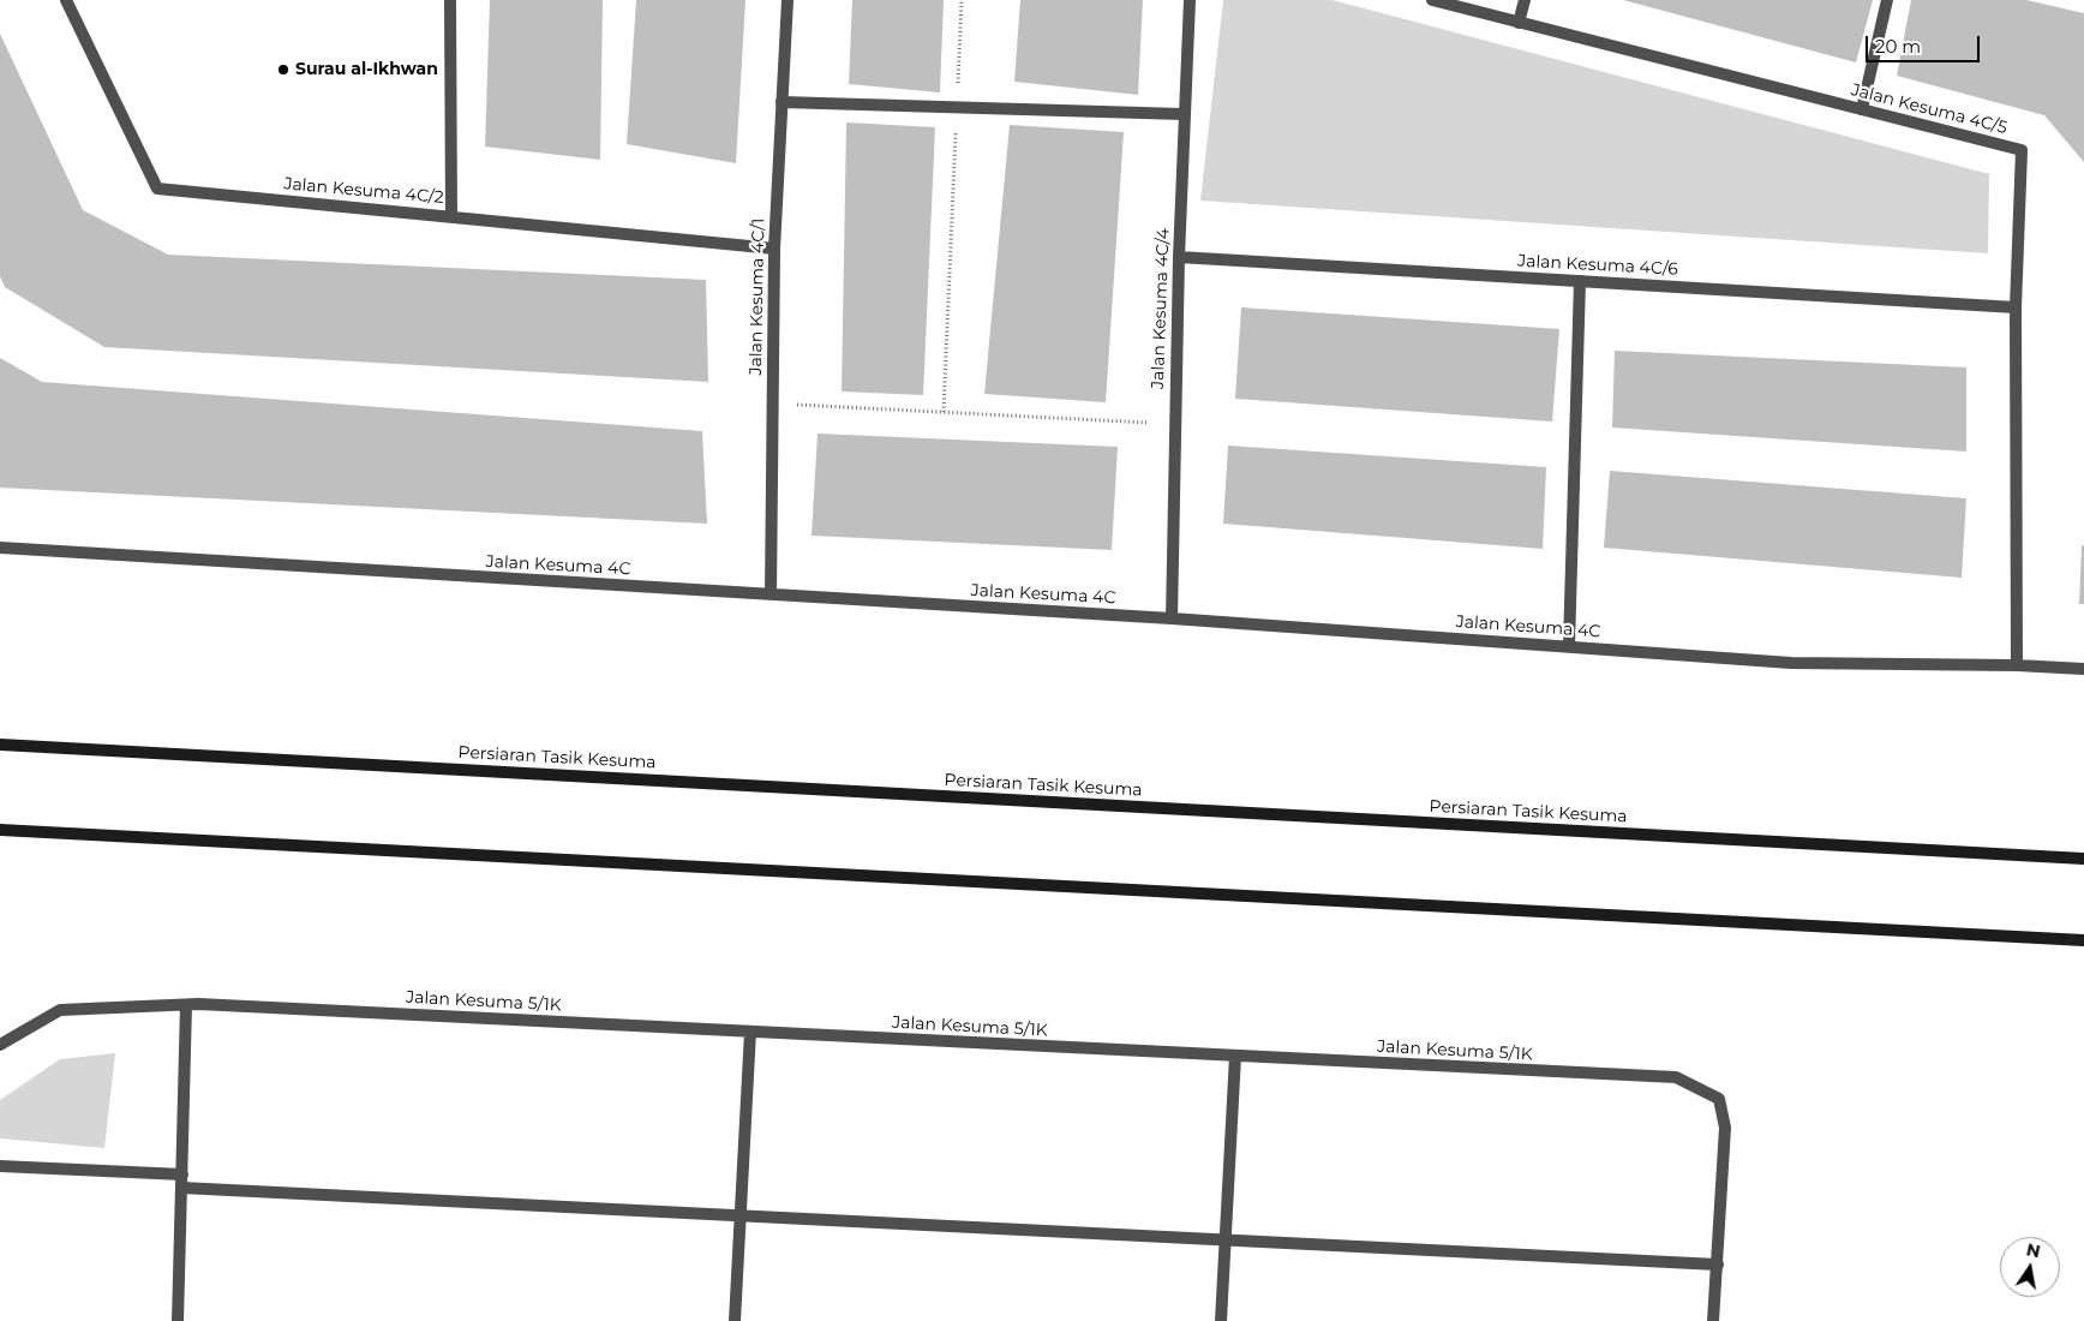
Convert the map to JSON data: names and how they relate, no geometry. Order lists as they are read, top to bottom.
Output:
{
  "streets": {
    "street": [
      "Jalan Kesuma 4C/5",
      "Jalan Kesuma 4C/2",
      "Jalan Kesuma 4C/6",
      "Jalan Kesuma 4C/1",
      "Jalan Kesuma 4C/4",
      "Jalan Kesuma 4C",
      "Persiaran Tasik Kesuma",
      "Jalan Kesuma 5/1K"
    ]
  },
  "crossings": [
    ["Jalan Kesuma 4C/5", "Jalan Kesuma 4C/6"],
    ["Jalan Kesuma 4C/5", "Jalan Kesuma 4C"],
    ["Jalan Kesuma 4C/2", "Jalan Kesuma 4C/1"],
    ["Jalan Kesuma 4C/6", "Jalan Kesuma 4C/4"],
    ["Jalan Kesuma 4C/1", "Jalan Kesuma 4C"],
    ["Jalan Kesuma 4C/4", "Jalan Kesuma 4C"]
  ],
  "places": ["Surau al-Ikhwan"],
  "scale_bar": "20 m",
  "north": "top"
}
